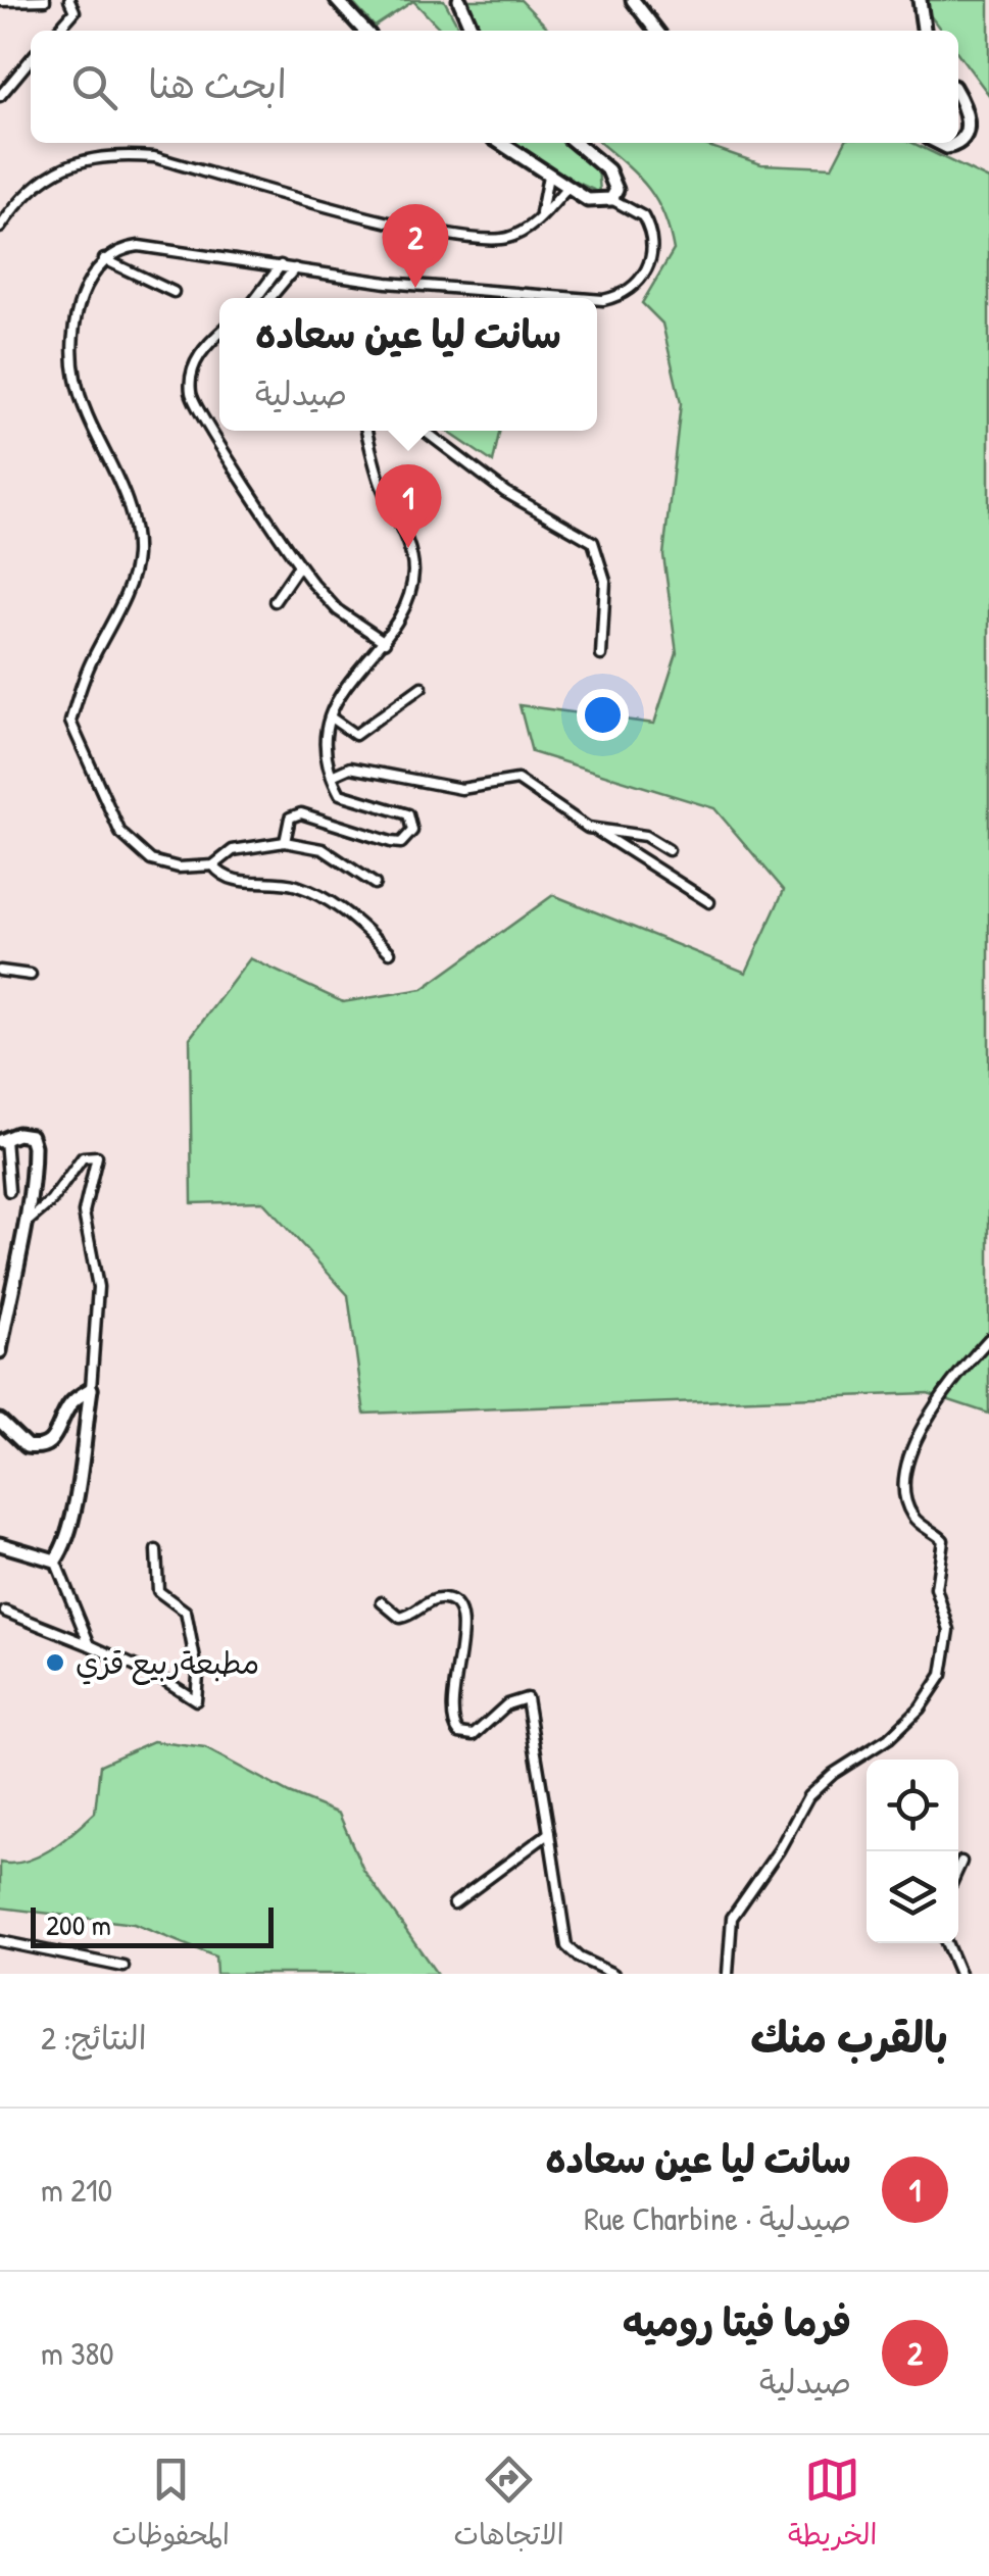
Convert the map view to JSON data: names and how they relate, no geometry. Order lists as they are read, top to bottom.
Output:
{
  "places": ["مطبعةربيع قزي"],
  "scale_bar": "200 m",
  "page": {
    "search": "ابحث هنا",
    "pins": ["2", "1"],
    "popup": ["سانت ليا عين سعاده", "صيدلية"],
    "scale": "200 m",
    "heading": ["بالقرب منك", "النتائج: 2"],
    "list": [
      {
        "mark": "1",
        "name": "سانت ليا عين سعاده",
        "note": "صيدلية · Rue Charbine",
        "value": "210 m"
      },
      {
        "mark": "2",
        "name": "فرما فيتا روميه",
        "note": "صيدلية",
        "value": "380 m"
      }
    ],
    "nav": ["الخريطة", "الاتجاهات", "المحفوظات"]
  }
}
